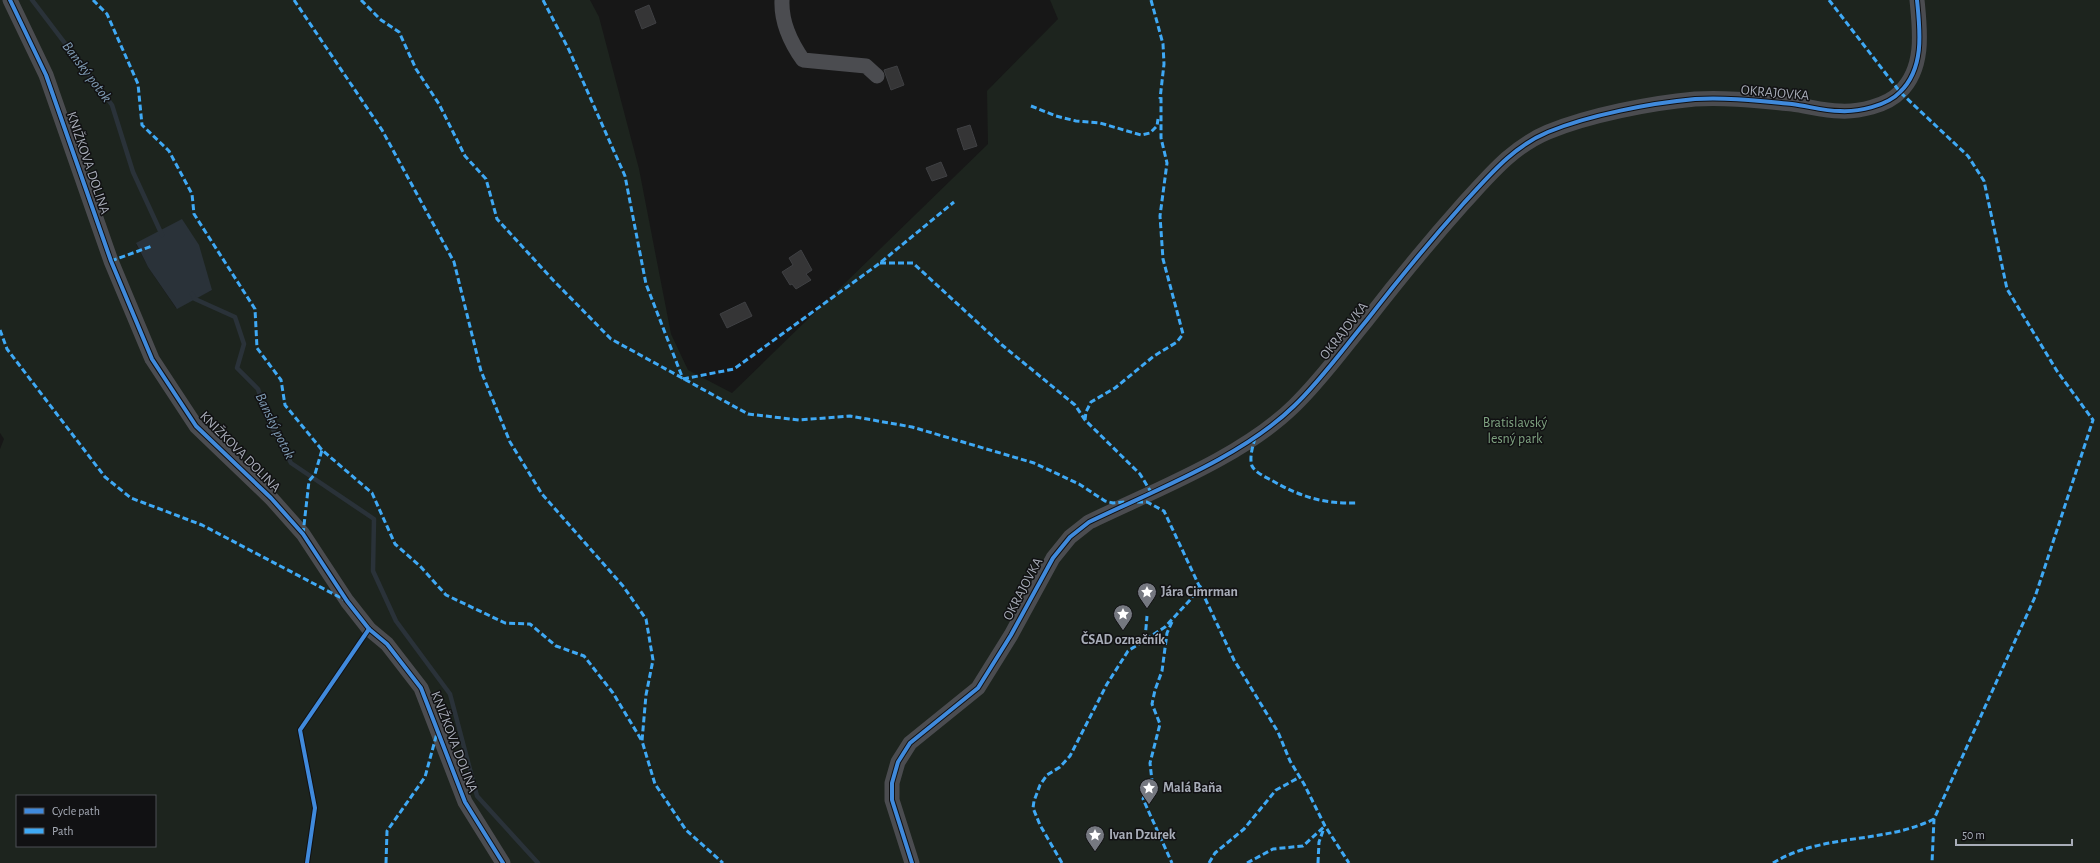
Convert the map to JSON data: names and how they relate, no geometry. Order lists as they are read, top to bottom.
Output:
{
  "streets": {
    "street": ["OKRAJOVKA", "KNIŽKOVA DOLINA"]
  },
  "water": ["Banský potok"],
  "parks": ["Bratislavský lesný park"],
  "places": {
    "place": [
      "Jára Cimrman",
      "ČSAD označník",
      "Malá Baňa",
      "Ivan Dzurek"
    ]
  },
  "legend": ["Cycle path", "Path"],
  "scale_bar": "50 m"
}
